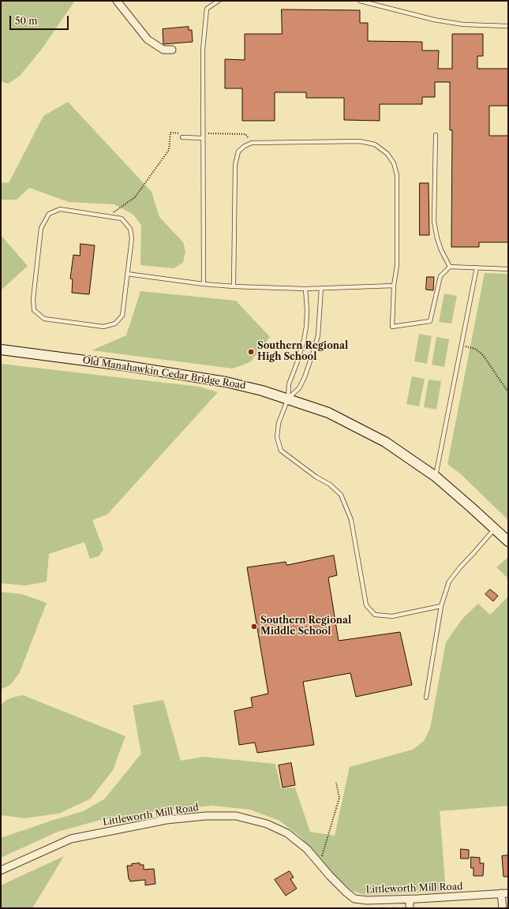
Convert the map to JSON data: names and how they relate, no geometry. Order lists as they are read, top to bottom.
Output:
{
  "streets": {
    "street": ["Old Manahawkin Cedar Bridge Road", "Littleworth Mill Road"]
  },
  "places": ["Southern Regional High School", "Southern Regional Middle School"],
  "scale_bar": "50 m"
}
